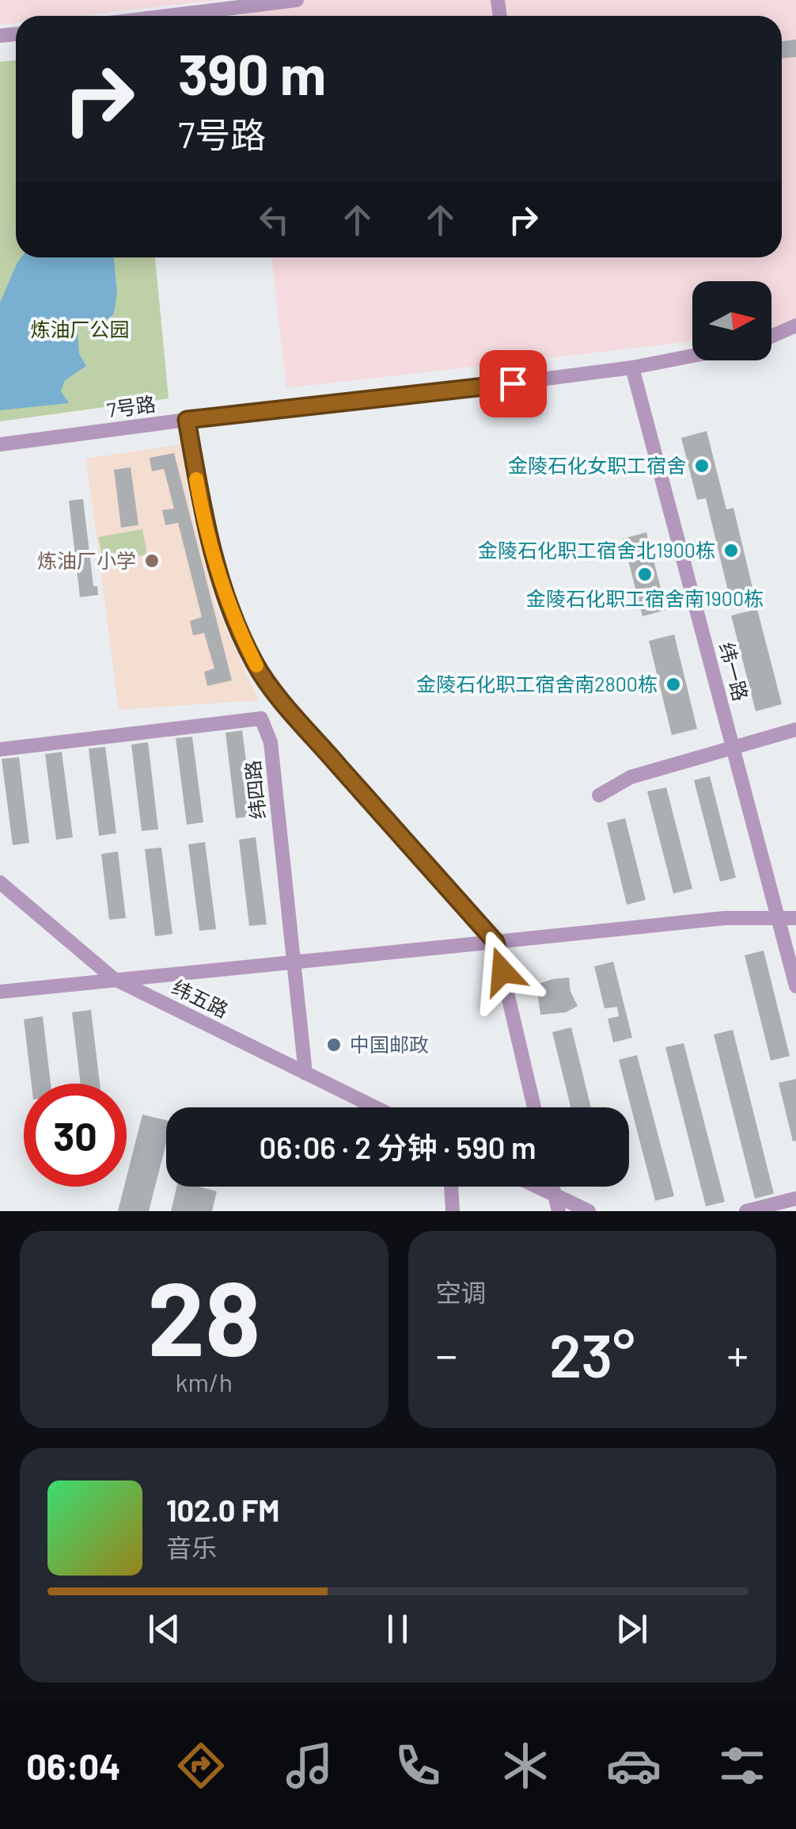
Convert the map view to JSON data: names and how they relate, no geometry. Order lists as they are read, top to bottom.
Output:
{
  "streets": {
    "street": [
      "7号路",
      "纬一路",
      "纬四路",
      "纬五路"
    ]
  },
  "crossings": [
    ["7号路", "纬一路"],
    ["纬四路", "纬五路"]
  ],
  "parks": ["炼油厂公园"],
  "places": [
    "金陵石化女职工宿舍",
    "金陵石化职工宿舍北1900栋",
    "炼油厂小学",
    "金陵石化职工宿舍南1900栋",
    "金陵石化职工宿舍南2800栋",
    "中国邮政"
  ],
  "north": "right",
  "page": {
    "turn": ["390 m", "7号路"],
    "limit": "30",
    "trip": "06:06 · 2 分钟 · 590 m",
    "tile": [
      ["28", "km/h"],
      "空调"
    ],
    "heat": ["−", "23°", "+"],
    "song": ["102.0 FM", "音乐"],
    "tabs": "06:04"
  }
}
